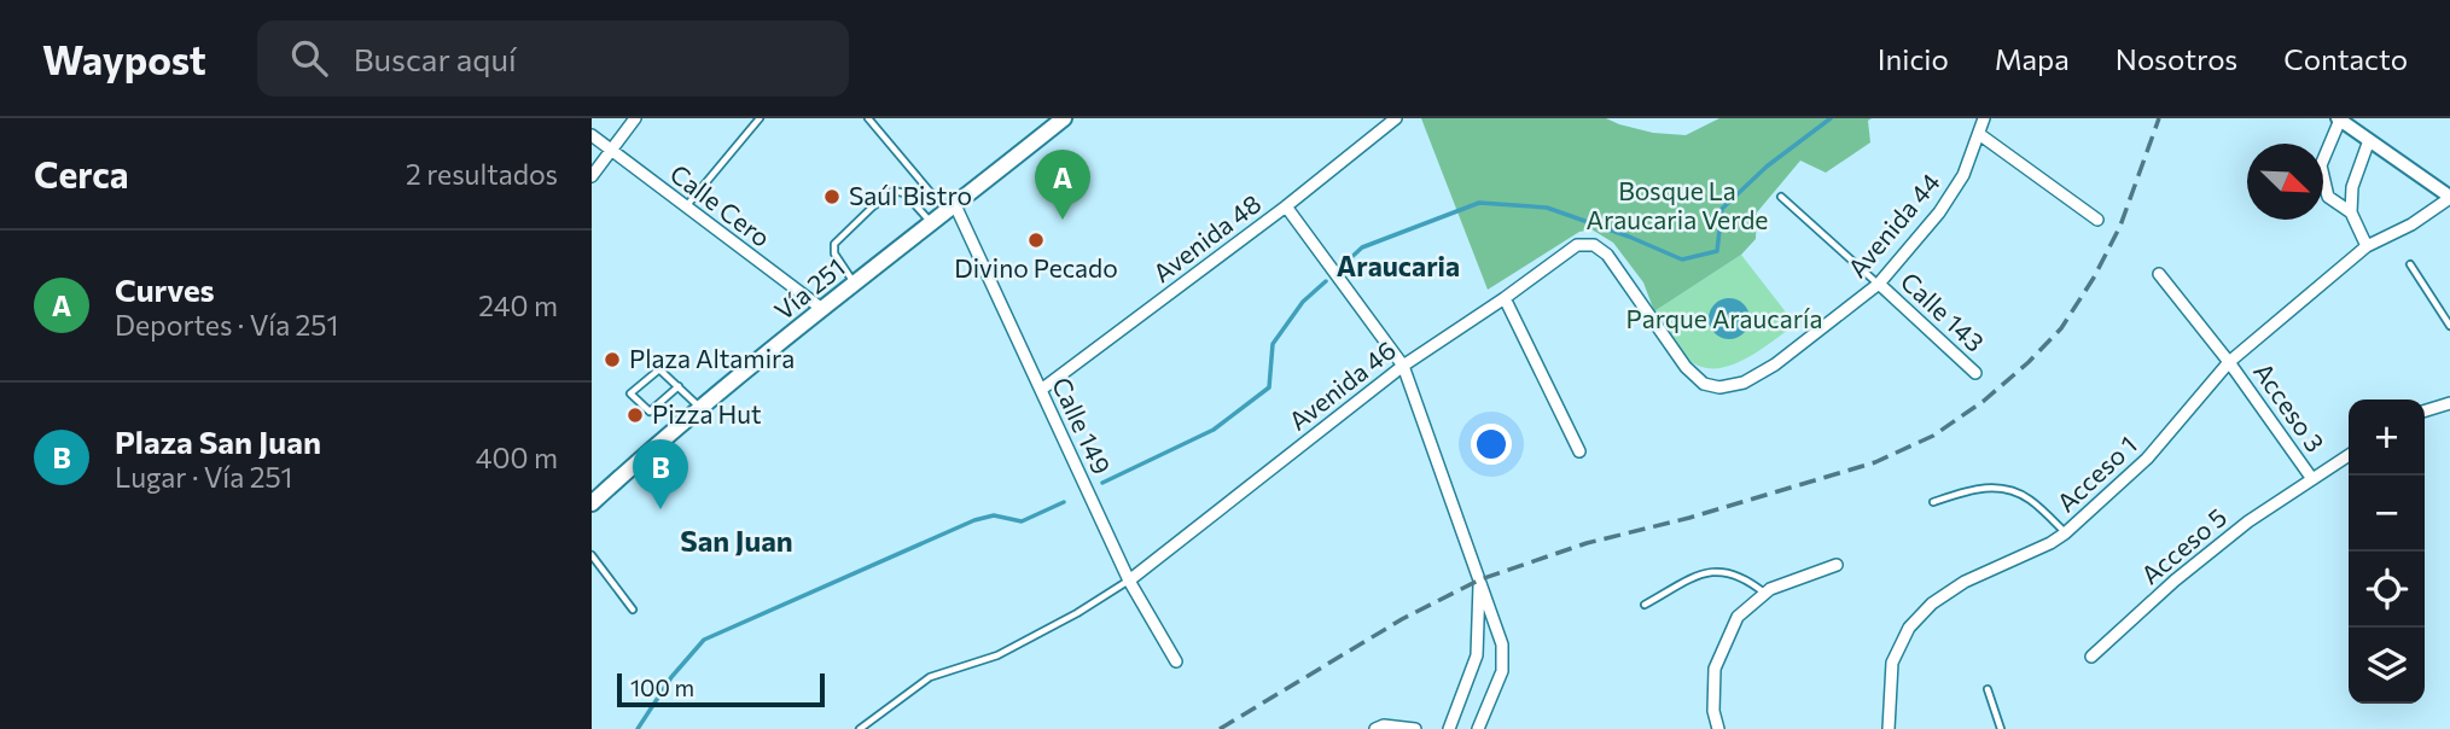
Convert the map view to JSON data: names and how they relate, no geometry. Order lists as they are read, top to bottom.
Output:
{
  "streets": {
    "main road": ["Vía 251"],
    "street": [
      "Calle Cero",
      "Avenida 44",
      "Avenida 48",
      "Calle 143",
      "Avenida 46",
      "Acceso 3",
      "Calle 149",
      "Acceso 1",
      "Acceso 5"
    ]
  },
  "crossings": [
    ["Calle Cero", "Vía 251"],
    ["Avenida 44", "Calle 143"],
    ["Avenida 44", "Avenida 46"],
    ["Avenida 48", "Calle 149"],
    ["Vía 251", "Calle 149"],
    ["Avenida 46", "Calle 149"],
    ["Acceso 3", "Acceso 1"],
    ["Acceso 3", "Acceso 5"]
  ],
  "districts": ["Araucaria", "San Juan"],
  "parks": ["Bosque La Araucaria Verde", "Parque Araucaría"],
  "places": [
    "Saúl Bistro",
    "Divino Pecado",
    "Plaza Altamira",
    "Pizza Hut"
  ],
  "scale_bar": "100 m",
  "north": "bottom right",
  "page": {
    "header": "Waypost",
    "search": "Buscar aquí",
    "nav": [
      "Inicio",
      "Mapa",
      "Nosotros",
      "Contacto"
    ],
    "heading": ["Cerca", "2 resultados"],
    "pins": ["A", "B"],
    "list": [
      {
        "mark": "A",
        "name": "Curves",
        "note": "Deportes · Vía 251",
        "value": "240 m"
      },
      {
        "mark": "B",
        "name": "Plaza San Juan",
        "note": "Lugar · Vía 251",
        "value": "400 m"
      }
    ],
    "map_buttons": ["+", "−"],
    "scale": "100 m"
  }
}
